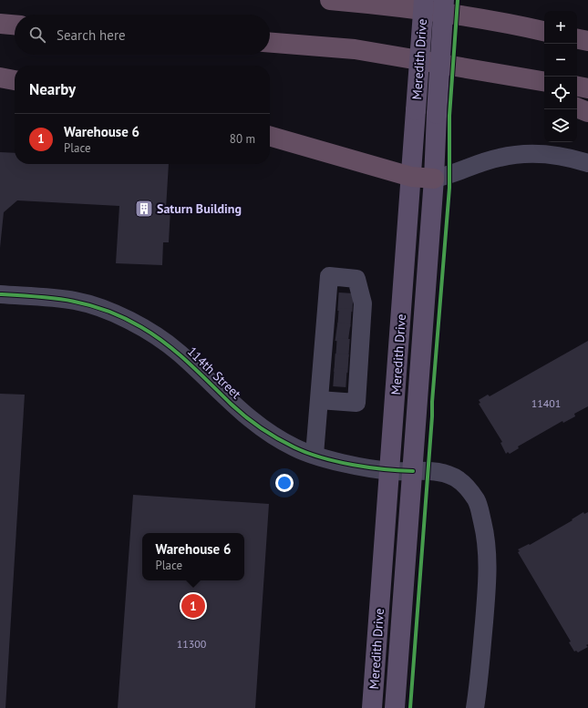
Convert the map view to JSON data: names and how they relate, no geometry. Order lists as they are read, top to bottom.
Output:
{
  "streets": {
    "main road": ["Meredith Drive"],
    "street": ["114th Street"]
  },
  "crossings": [
    ["Meredith Drive", "114th Street"]
  ],
  "places": {
    "building": ["Saturn Building"]
  },
  "house_numbers": ["11401", "11300"],
  "page": {
    "map_buttons": ["+", "−"],
    "search": "Search here",
    "heading": "Nearby",
    "list": [
      {
        "mark": "1",
        "name": "Warehouse 6",
        "note": "Place",
        "value": "80 m"
      }
    ],
    "popup": ["Warehouse 6", "Place"],
    "pins": "1"
  }
}
